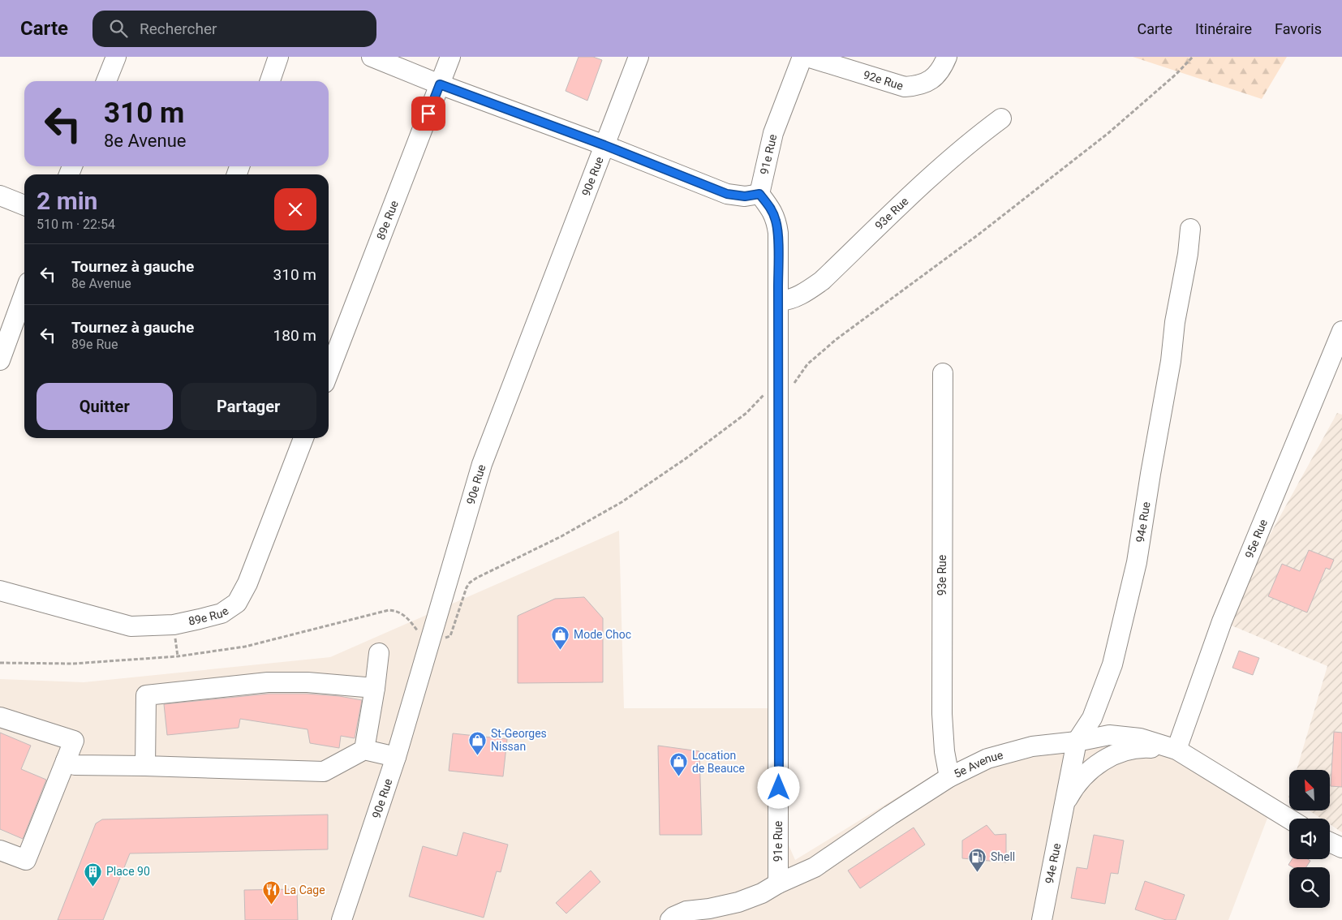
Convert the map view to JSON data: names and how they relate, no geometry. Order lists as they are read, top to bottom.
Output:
{
  "streets": {
    "street": [
      "92e Rue",
      "91e Rue",
      "90e Rue",
      "93e Rue",
      "89e Rue",
      "94e Rue",
      "95e Rue",
      "5e Avenue"
    ]
  },
  "crossings": [
    ["91e Rue", "93e Rue"],
    ["91e Rue", "5e Avenue"],
    ["93e Rue", "5e Avenue"],
    ["94e Rue", "95e Rue"],
    ["94e Rue", "5e Avenue"],
    ["95e Rue", "5e Avenue"]
  ],
  "places": {
    "shop": ["Mode Choc", "St-Georges Nissan", "Location de Beauce"],
    "fuel station": ["Shell"],
    "building": ["Place 90"],
    "restaurant": ["La Cage"]
  },
  "north": "top left",
  "page": {
    "header": "Carte",
    "search": "Rechercher",
    "nav": ["Carte", "Itinéraire", "Favoris"],
    "turn": ["310 m", "8e Avenue"],
    "heading": ["2 min", "510 m · 22:54"],
    "list": [
      {
        "name": "Tournez à gauche",
        "note": "8e Avenue",
        "value": "310 m"
      },
      {
        "name": "Tournez à gauche",
        "note": "89e Rue",
        "value": "180 m"
      }
    ],
    "buttons": ["Quitter", "Partager"]
  }
}
